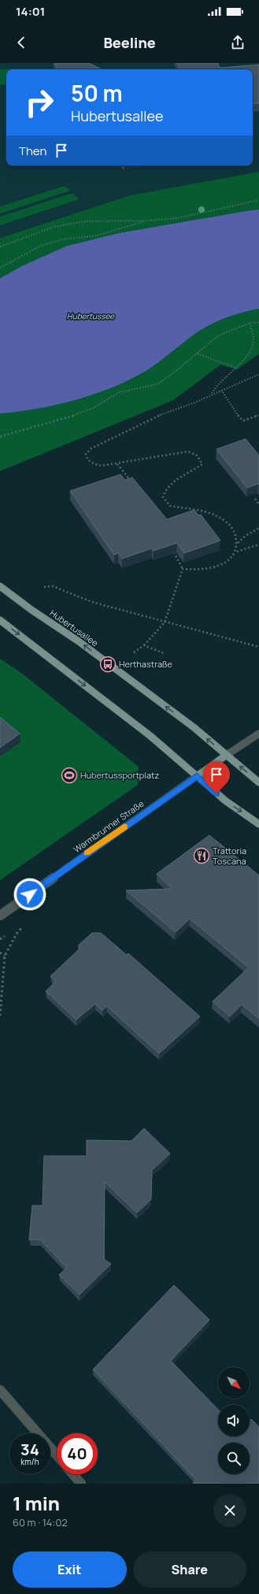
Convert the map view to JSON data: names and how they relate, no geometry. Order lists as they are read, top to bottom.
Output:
{
  "streets": {
    "main road": ["Hubertusallee"],
    "street": ["Warmbrunner Straße"]
  },
  "water": ["Hubertussee"],
  "places": {
    "bus stop": ["Herthastraße"],
    "sports": ["Hubertussportplatz"],
    "restaurant": ["Trattoria Toscana"]
  },
  "north": "bottom right",
  "page": {
    "status": "14:01",
    "header": "Beeline",
    "turn": ["50 m", "Hubertusallee"],
    "then": "Then",
    "speed": "34 km/h",
    "limit": "40",
    "heading": ["1 min", "60 m · 14:02"],
    "buttons": ["Exit", "Share"]
  }
}
